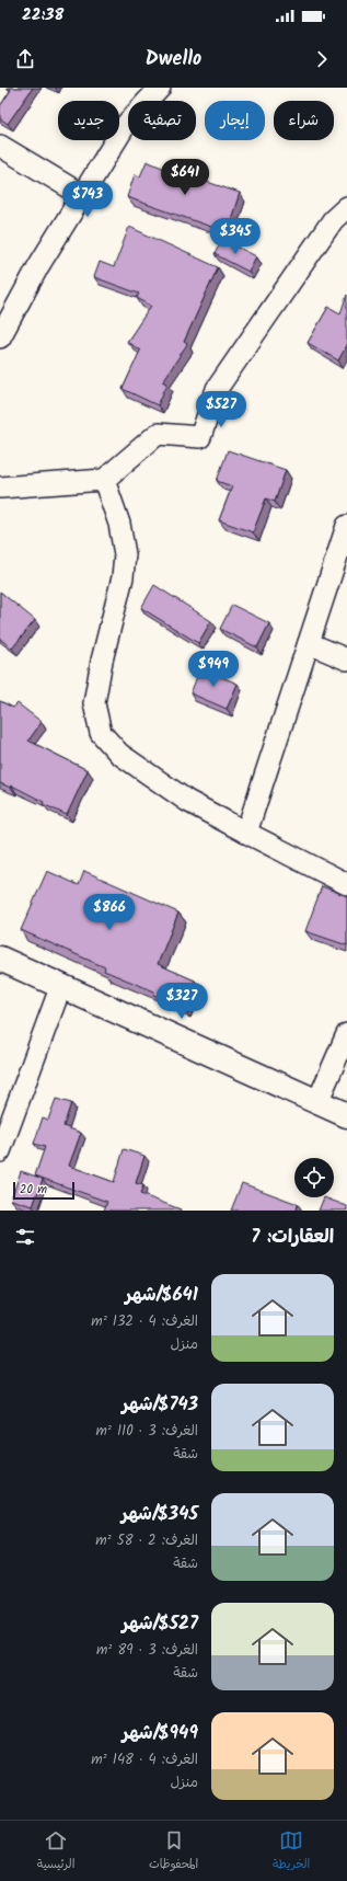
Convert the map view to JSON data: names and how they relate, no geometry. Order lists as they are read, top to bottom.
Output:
{
  "scale_bar": "20 m",
  "page": {
    "status": "22:38",
    "header": "Dwello",
    "chip": [
      "شراء",
      "إيجار",
      "تصفية",
      "جديد"
    ],
    "price": [
      "$641",
      "$743",
      "$345",
      "$527",
      "$949",
      "$866",
      "$327"
    ],
    "scale": "20 m",
    "heading": "العقارات: 7",
    "list": [
      {
        "name": "$641/شهر",
        "note": "الغرف: 4 · 132 m² · منزل"
      },
      {
        "name": "$743/شهر",
        "note": "الغرف: 3 · 110 m² · شقة"
      },
      {
        "name": "$345/شهر",
        "note": "الغرف: 2 · 58 m² · شقة"
      },
      {
        "name": "$527/شهر",
        "note": "الغرف: 3 · 89 m² · شقة"
      },
      {
        "name": "$949/شهر",
        "note": "الغرف: 4 · 148 m² · منزل"
      }
    ],
    "tabs": ["الخريطة", "المحفوظات", "الرئيسية"]
  }
}
